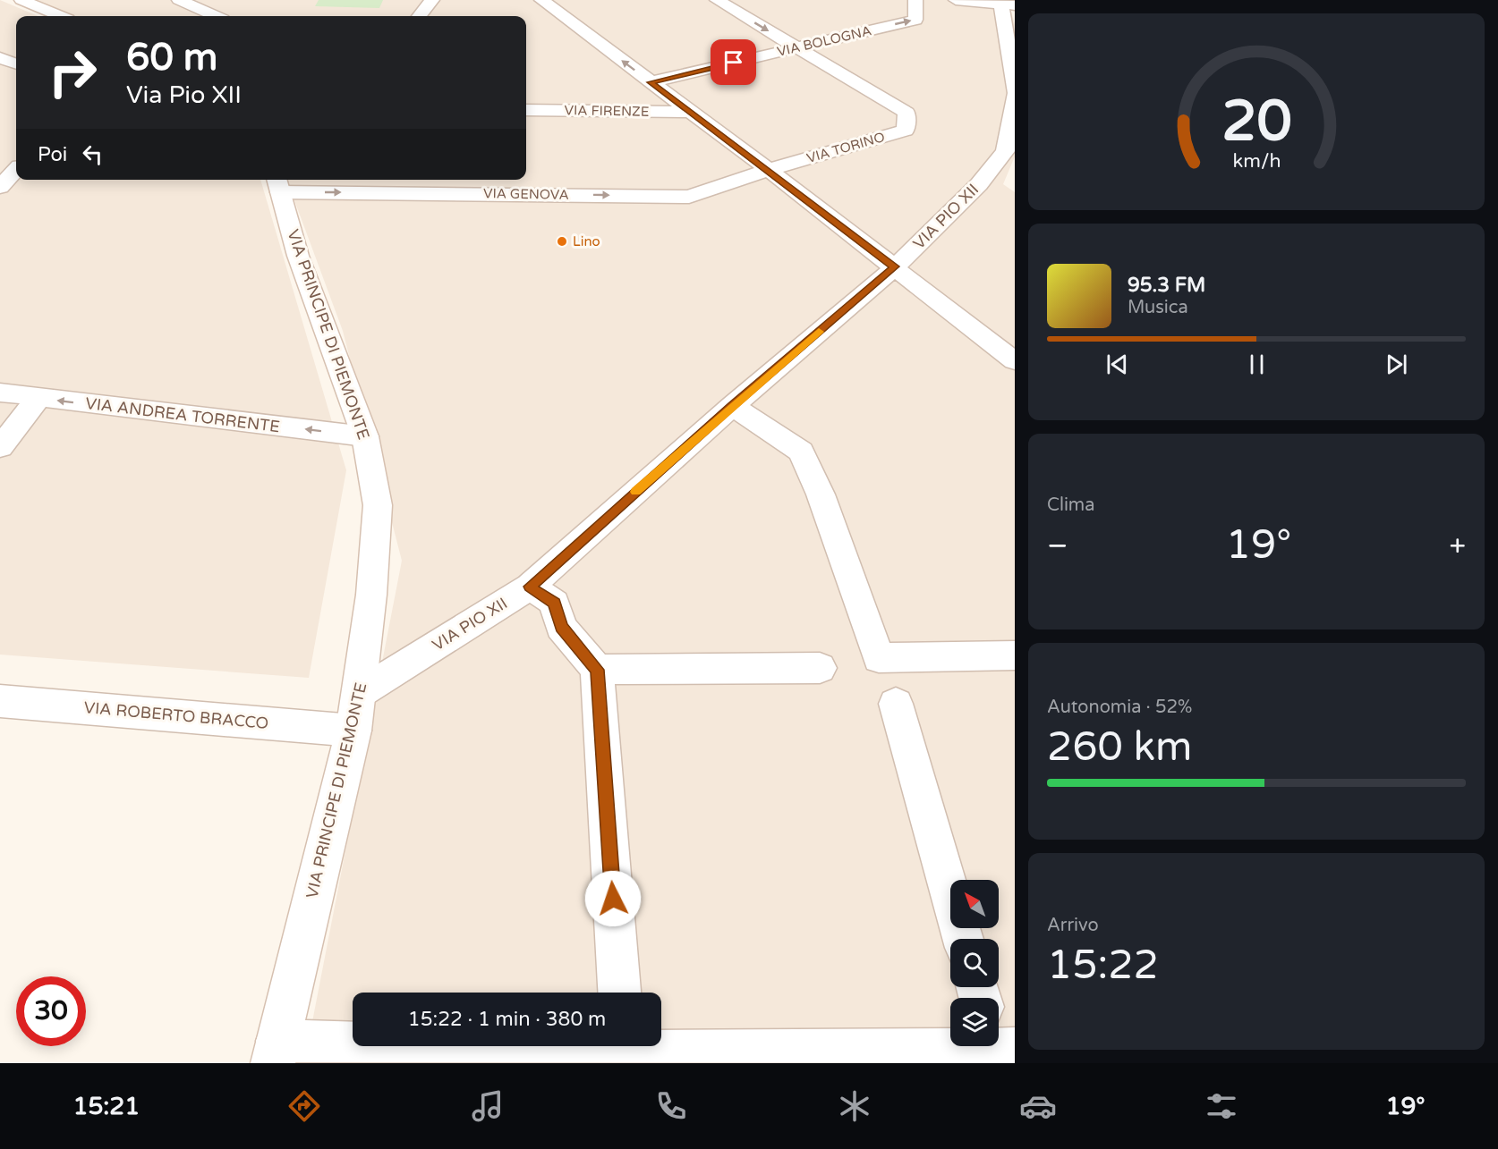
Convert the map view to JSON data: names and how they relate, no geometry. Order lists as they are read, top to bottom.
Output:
{
  "streets": {
    "street": [
      "VIA BOLOGNA",
      "VIA FIRENZE",
      "VIA TORINO",
      "VIA GENOVA",
      "VIA PIO XII",
      "VIA PRINCIPE DI PIEMONTE",
      "VIA ANDREA TORRENTE",
      "VIA ROBERTO BRACCO"
    ]
  },
  "crossings": [
    ["VIA BOLOGNA", "VIA TORINO"],
    ["VIA TORINO", "VIA GENOVA"],
    ["VIA GENOVA", "VIA PRINCIPE DI PIEMONTE"],
    ["VIA PIO XII", "VIA PRINCIPE DI PIEMONTE"],
    ["VIA PRINCIPE DI PIEMONTE", "VIA ANDREA TORRENTE"],
    ["VIA PRINCIPE DI PIEMONTE", "VIA ROBERTO BRACCO"]
  ],
  "one_way": ["VIA GENOVA", "VIA ANDREA TORRENTE"],
  "places": ["Lino"],
  "north": "top left",
  "page": {
    "turn": ["60 m", "Via Pio XII"],
    "then": "Poi",
    "song": ["95.3 FM", "Musica"],
    "tile": [
      "Clima",
      ["Autonomia · 52%", "260 km"],
      ["Arrivo", "15:22"]
    ],
    "heat": ["−", "19°", "+"],
    "limit": "30",
    "trip": "15:22 · 1 min · 380 m",
    "tabs": ["15:21", "19°"],
    "gauge": ["20", "km/h"]
  }
}
